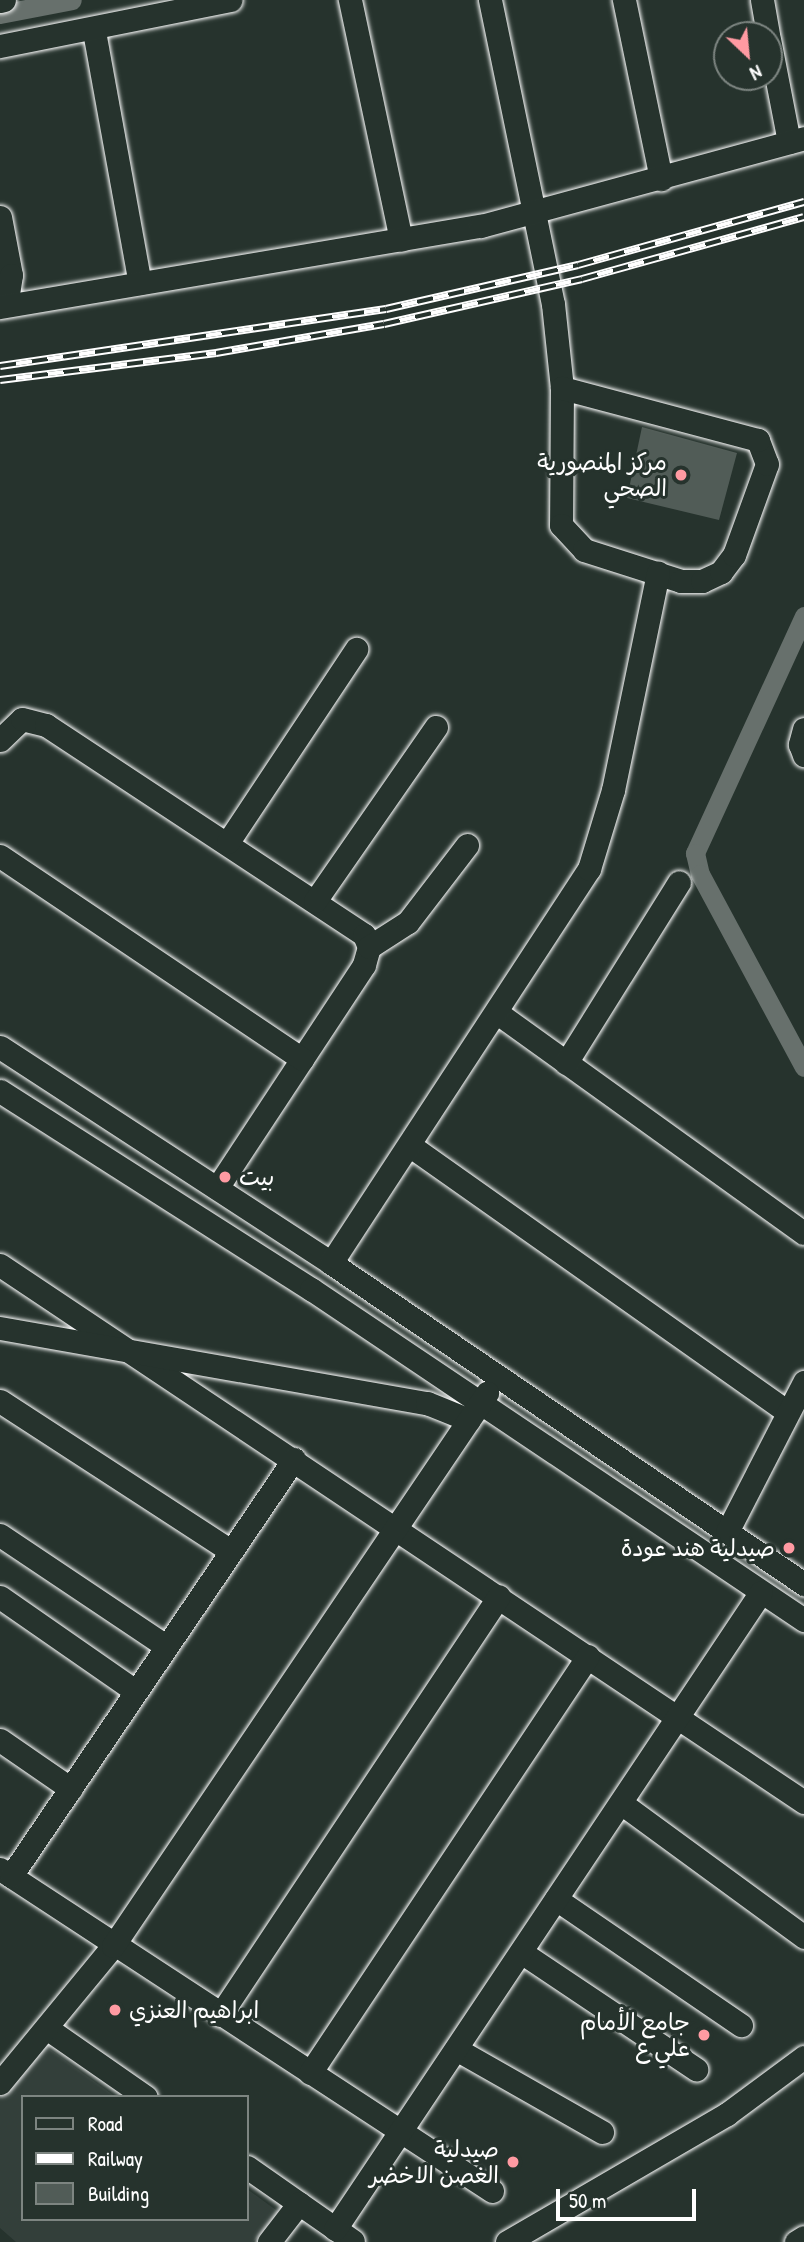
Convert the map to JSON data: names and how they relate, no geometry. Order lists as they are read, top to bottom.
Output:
{
  "places": [
    "مركز المنصورية الصحي",
    "بيت",
    "صيدلية هند عودة",
    "ابراهيم العنزي",
    "جامع الأمام علي ع",
    "صيدلية الغصن الاخضر"
  ],
  "legend": ["Road", "Railway", "Building"],
  "scale_bar": "50 m",
  "north": "bottom right"
}
